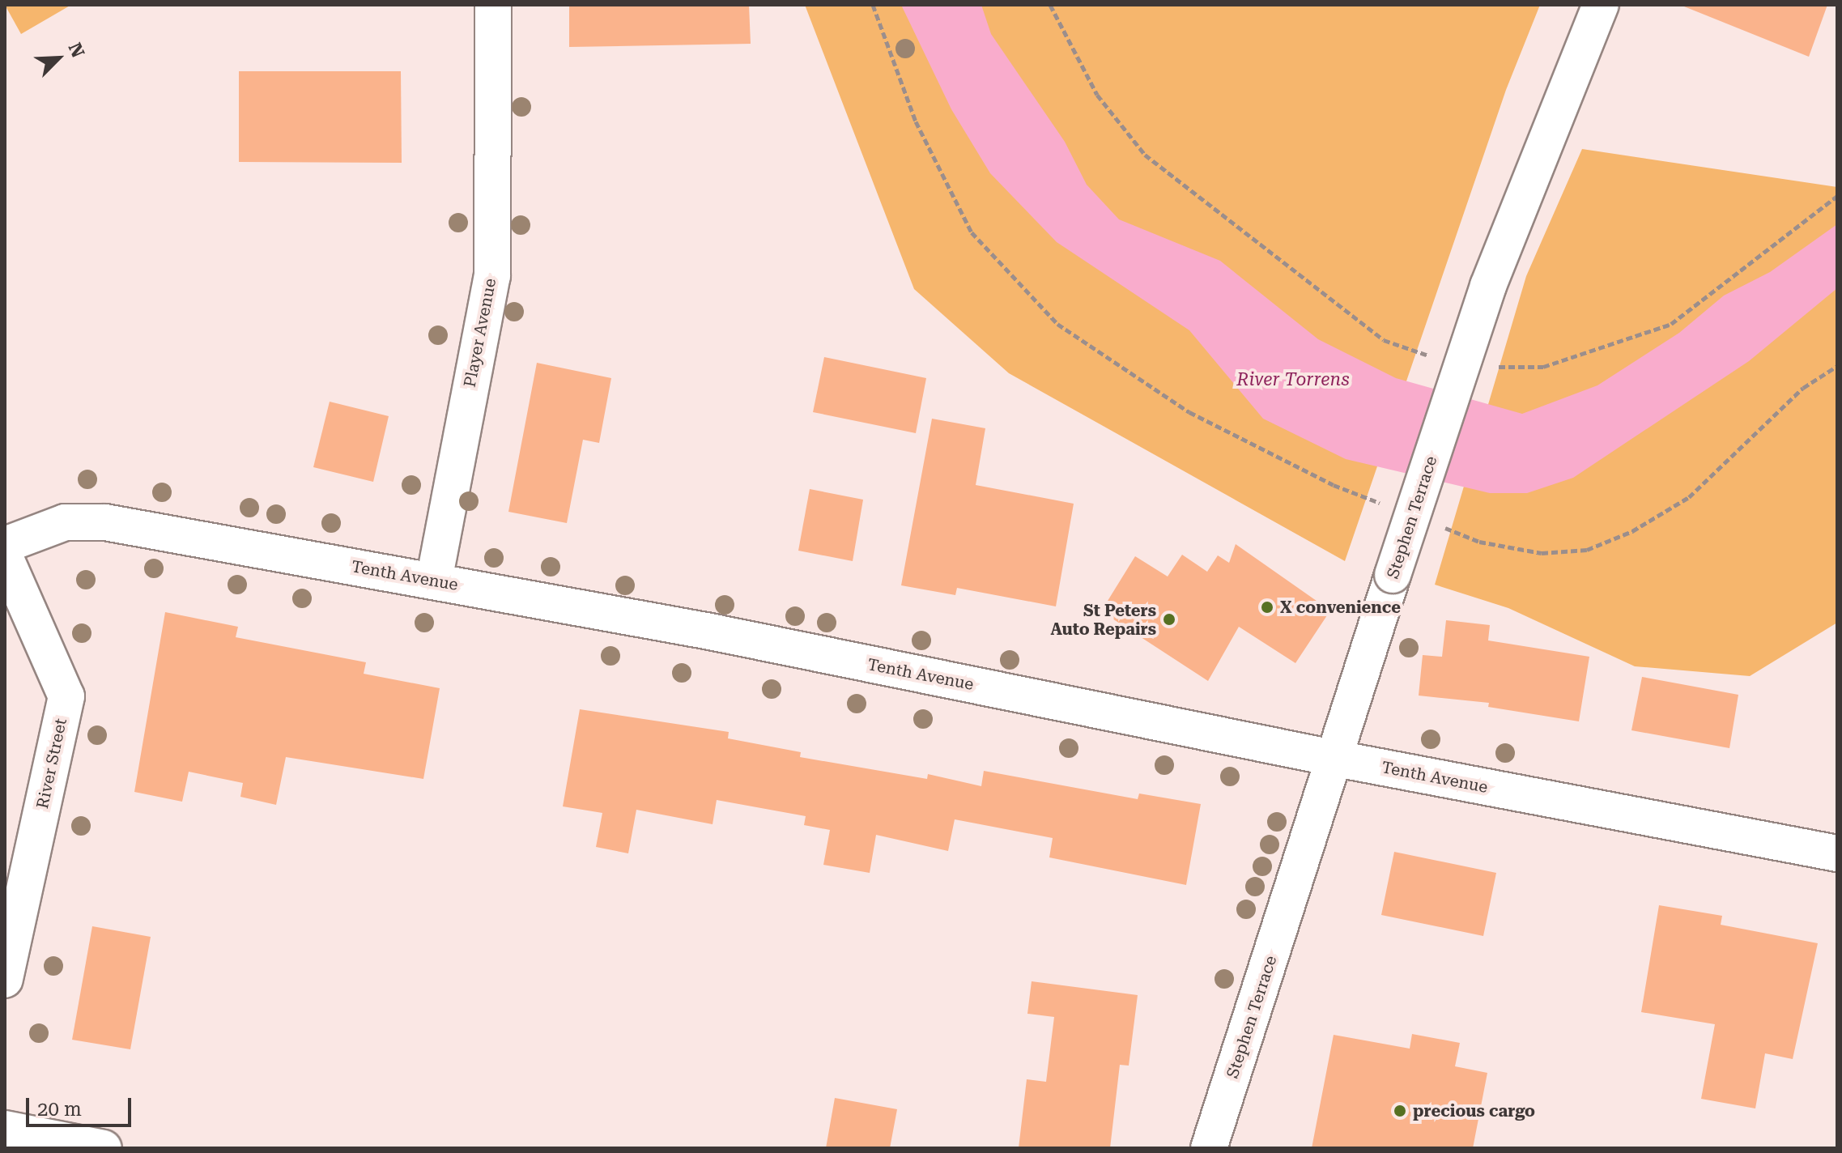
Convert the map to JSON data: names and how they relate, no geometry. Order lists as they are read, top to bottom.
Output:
{
  "streets": {
    "street": [
      "Player Avenue",
      "Stephen Terrace",
      "Tenth Avenue",
      "River Street"
    ]
  },
  "crossings": [
    ["Player Avenue", "Tenth Avenue"],
    ["Stephen Terrace", "Tenth Avenue"]
  ],
  "water": ["River Torrens"],
  "places": ["X convenience", "St Peters Auto Repairs", "precious cargo"],
  "scale_bar": "20 m",
  "north": "top right"
}
